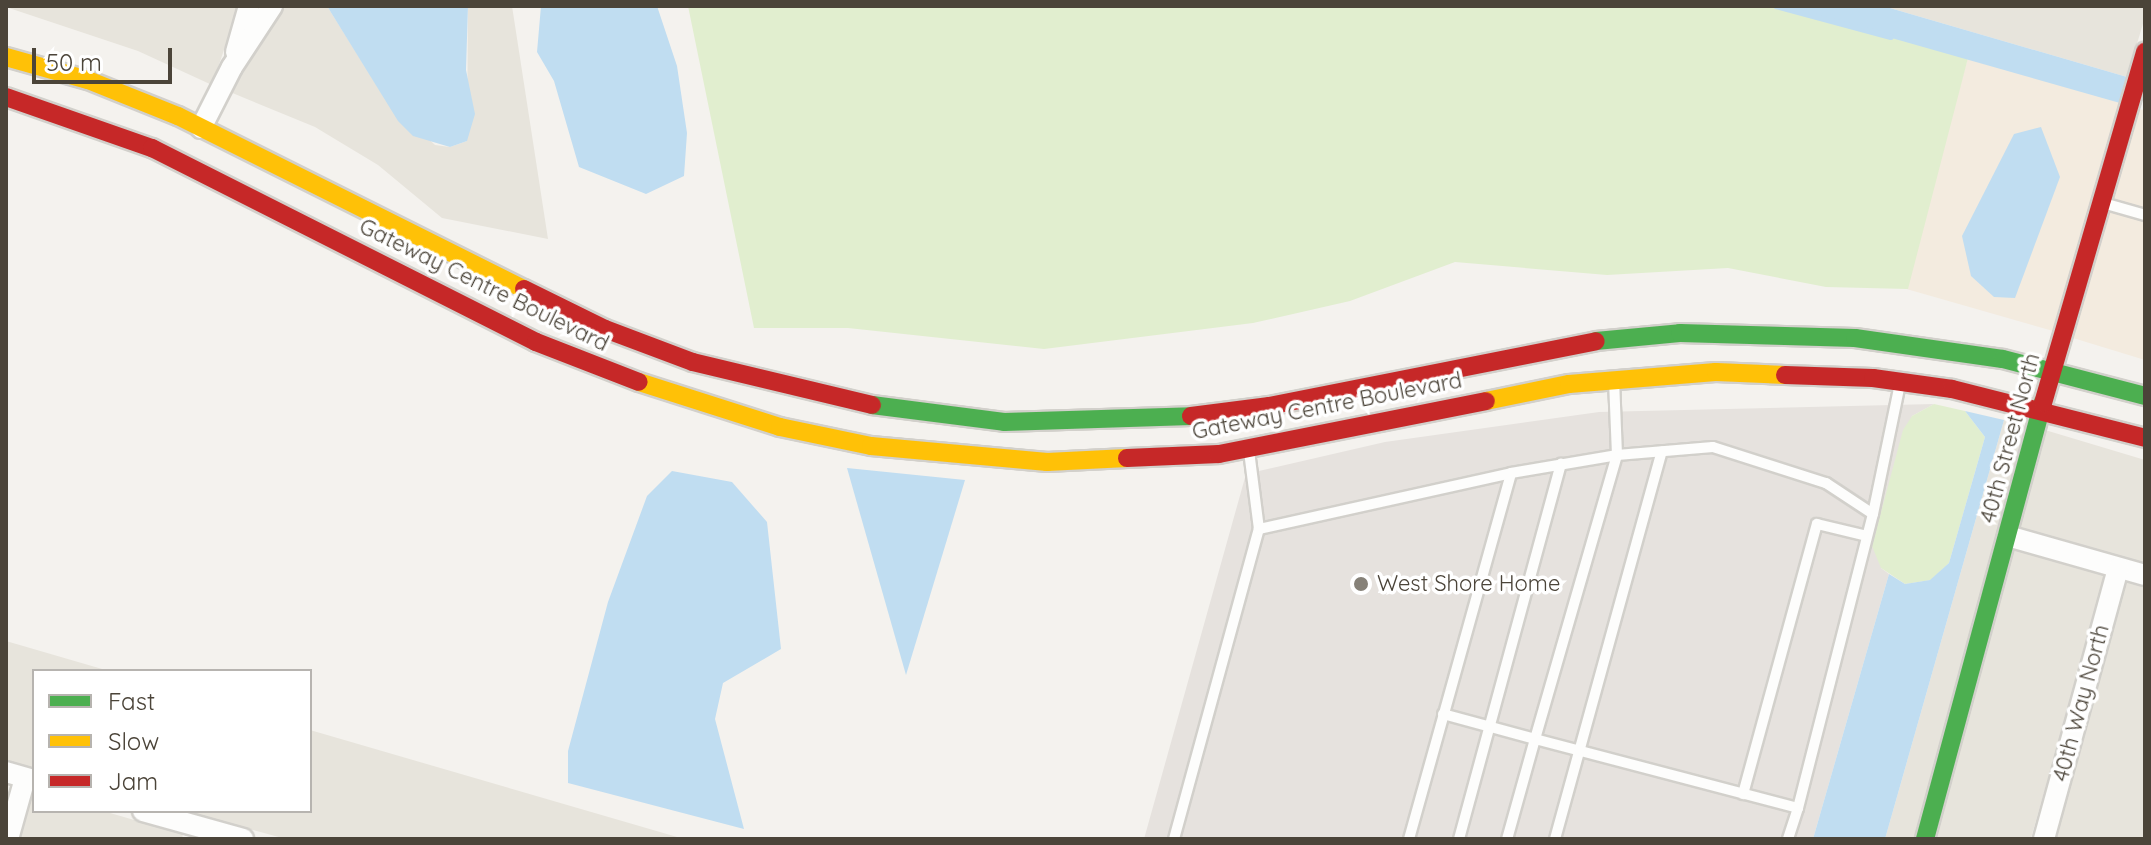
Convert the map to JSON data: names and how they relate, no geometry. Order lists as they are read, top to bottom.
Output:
{
  "streets": {
    "street": ["Gateway Centre Boulevard", "40th Street North", "40th Way North"]
  },
  "crossings": [
    ["Gateway Centre Boulevard", "40th Street North"]
  ],
  "places": ["West Shore Home"],
  "legend": ["Fast", "Slow", "Jam"],
  "scale_bar": "50 m"
}
